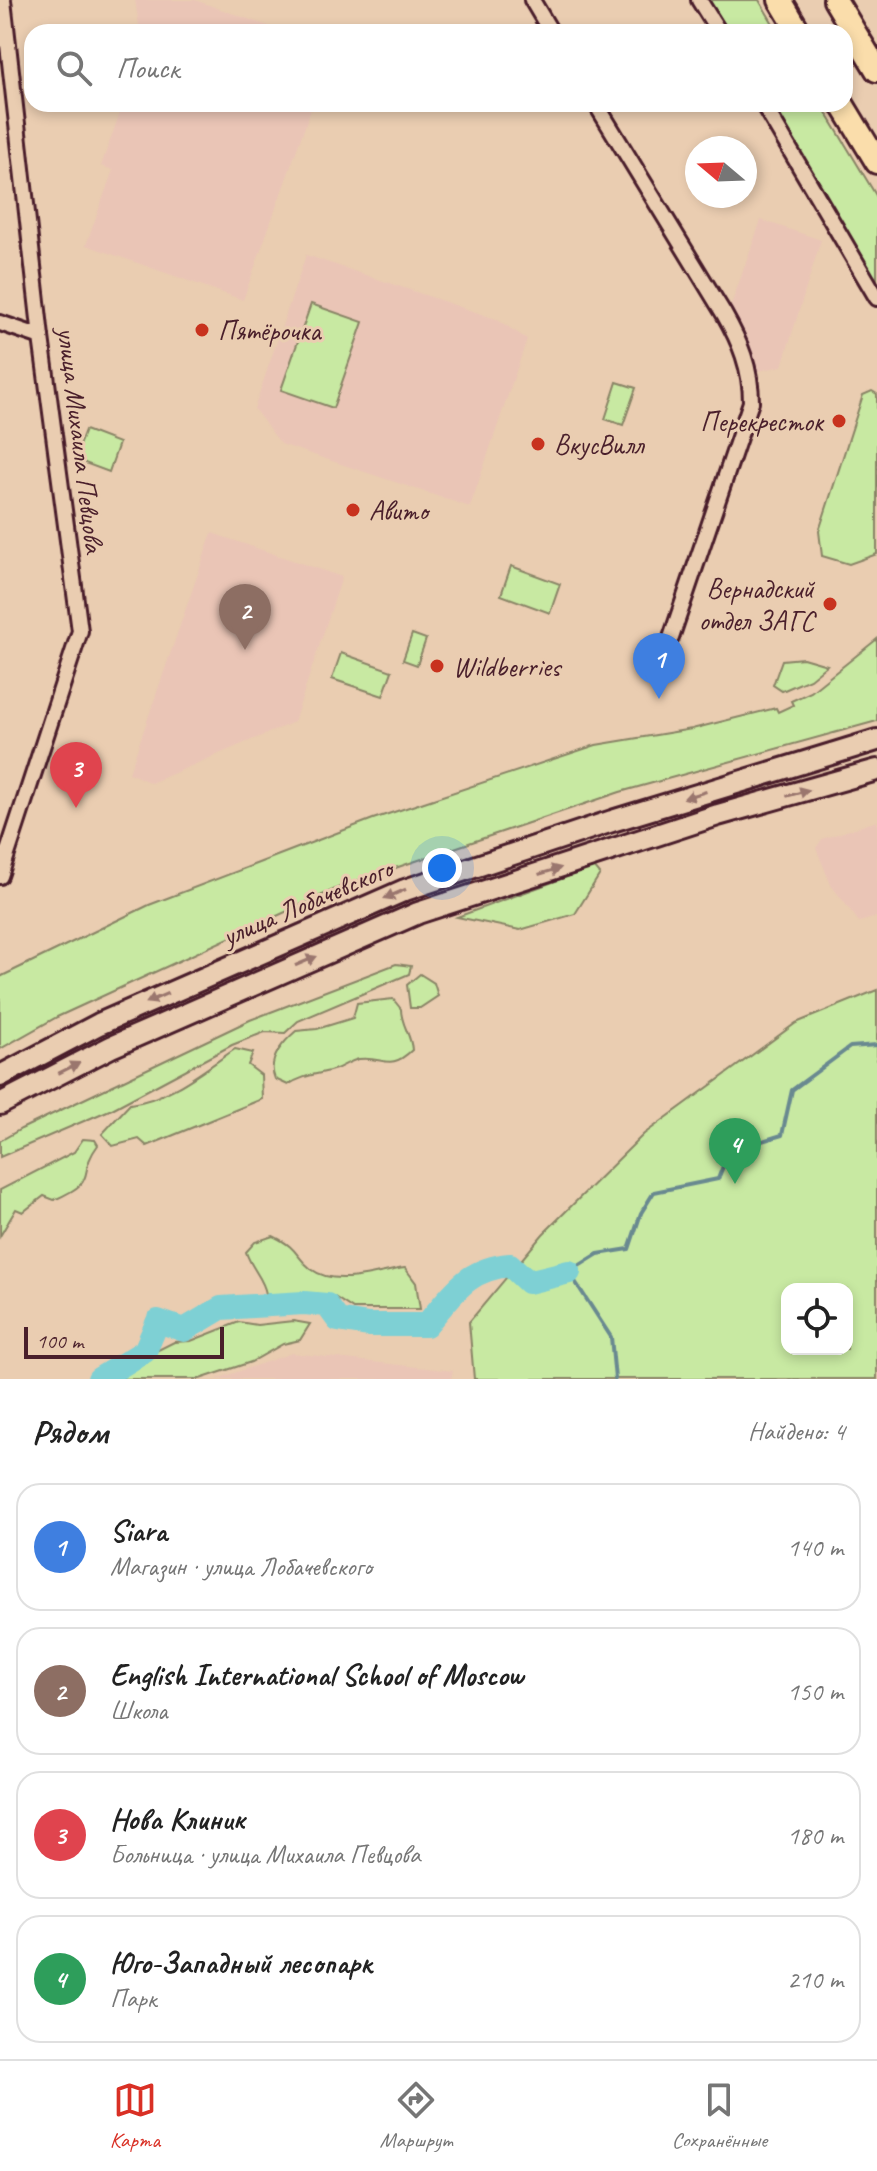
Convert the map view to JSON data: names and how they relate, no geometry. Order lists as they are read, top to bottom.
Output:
{
  "streets": {
    "main road": ["улица Лобачевского"],
    "street": ["улица Михаила Певцова"]
  },
  "places": [
    "Пятёрочка",
    "Перекресток",
    "ВкусВилл",
    "Авито",
    "Вернадский отдел ЗАГС",
    "Wildberries"
  ],
  "scale_bar": "100 m",
  "north": "left",
  "page": {
    "search": "Поиск",
    "pins": [
      "2",
      "1",
      "3",
      "4"
    ],
    "scale": "100 m",
    "heading": ["Рядом", "Найдено: 4"],
    "list": [
      {
        "mark": "1",
        "name": "Siara",
        "note": "Магазин · улица Лобачевского",
        "value": "140 m"
      },
      {
        "mark": "2",
        "name": "English International School of Moscow",
        "note": "Школа",
        "value": "150 m"
      },
      {
        "mark": "3",
        "name": "Нова Клиник",
        "note": "Больница · улица Михаила Певцова",
        "value": "180 m"
      },
      {
        "mark": "4",
        "name": "Юго-Западный лесопарк",
        "note": "Парк",
        "value": "210 m"
      }
    ],
    "nav": ["Карта", "Маршрут", "Сохранённые"]
  }
}
